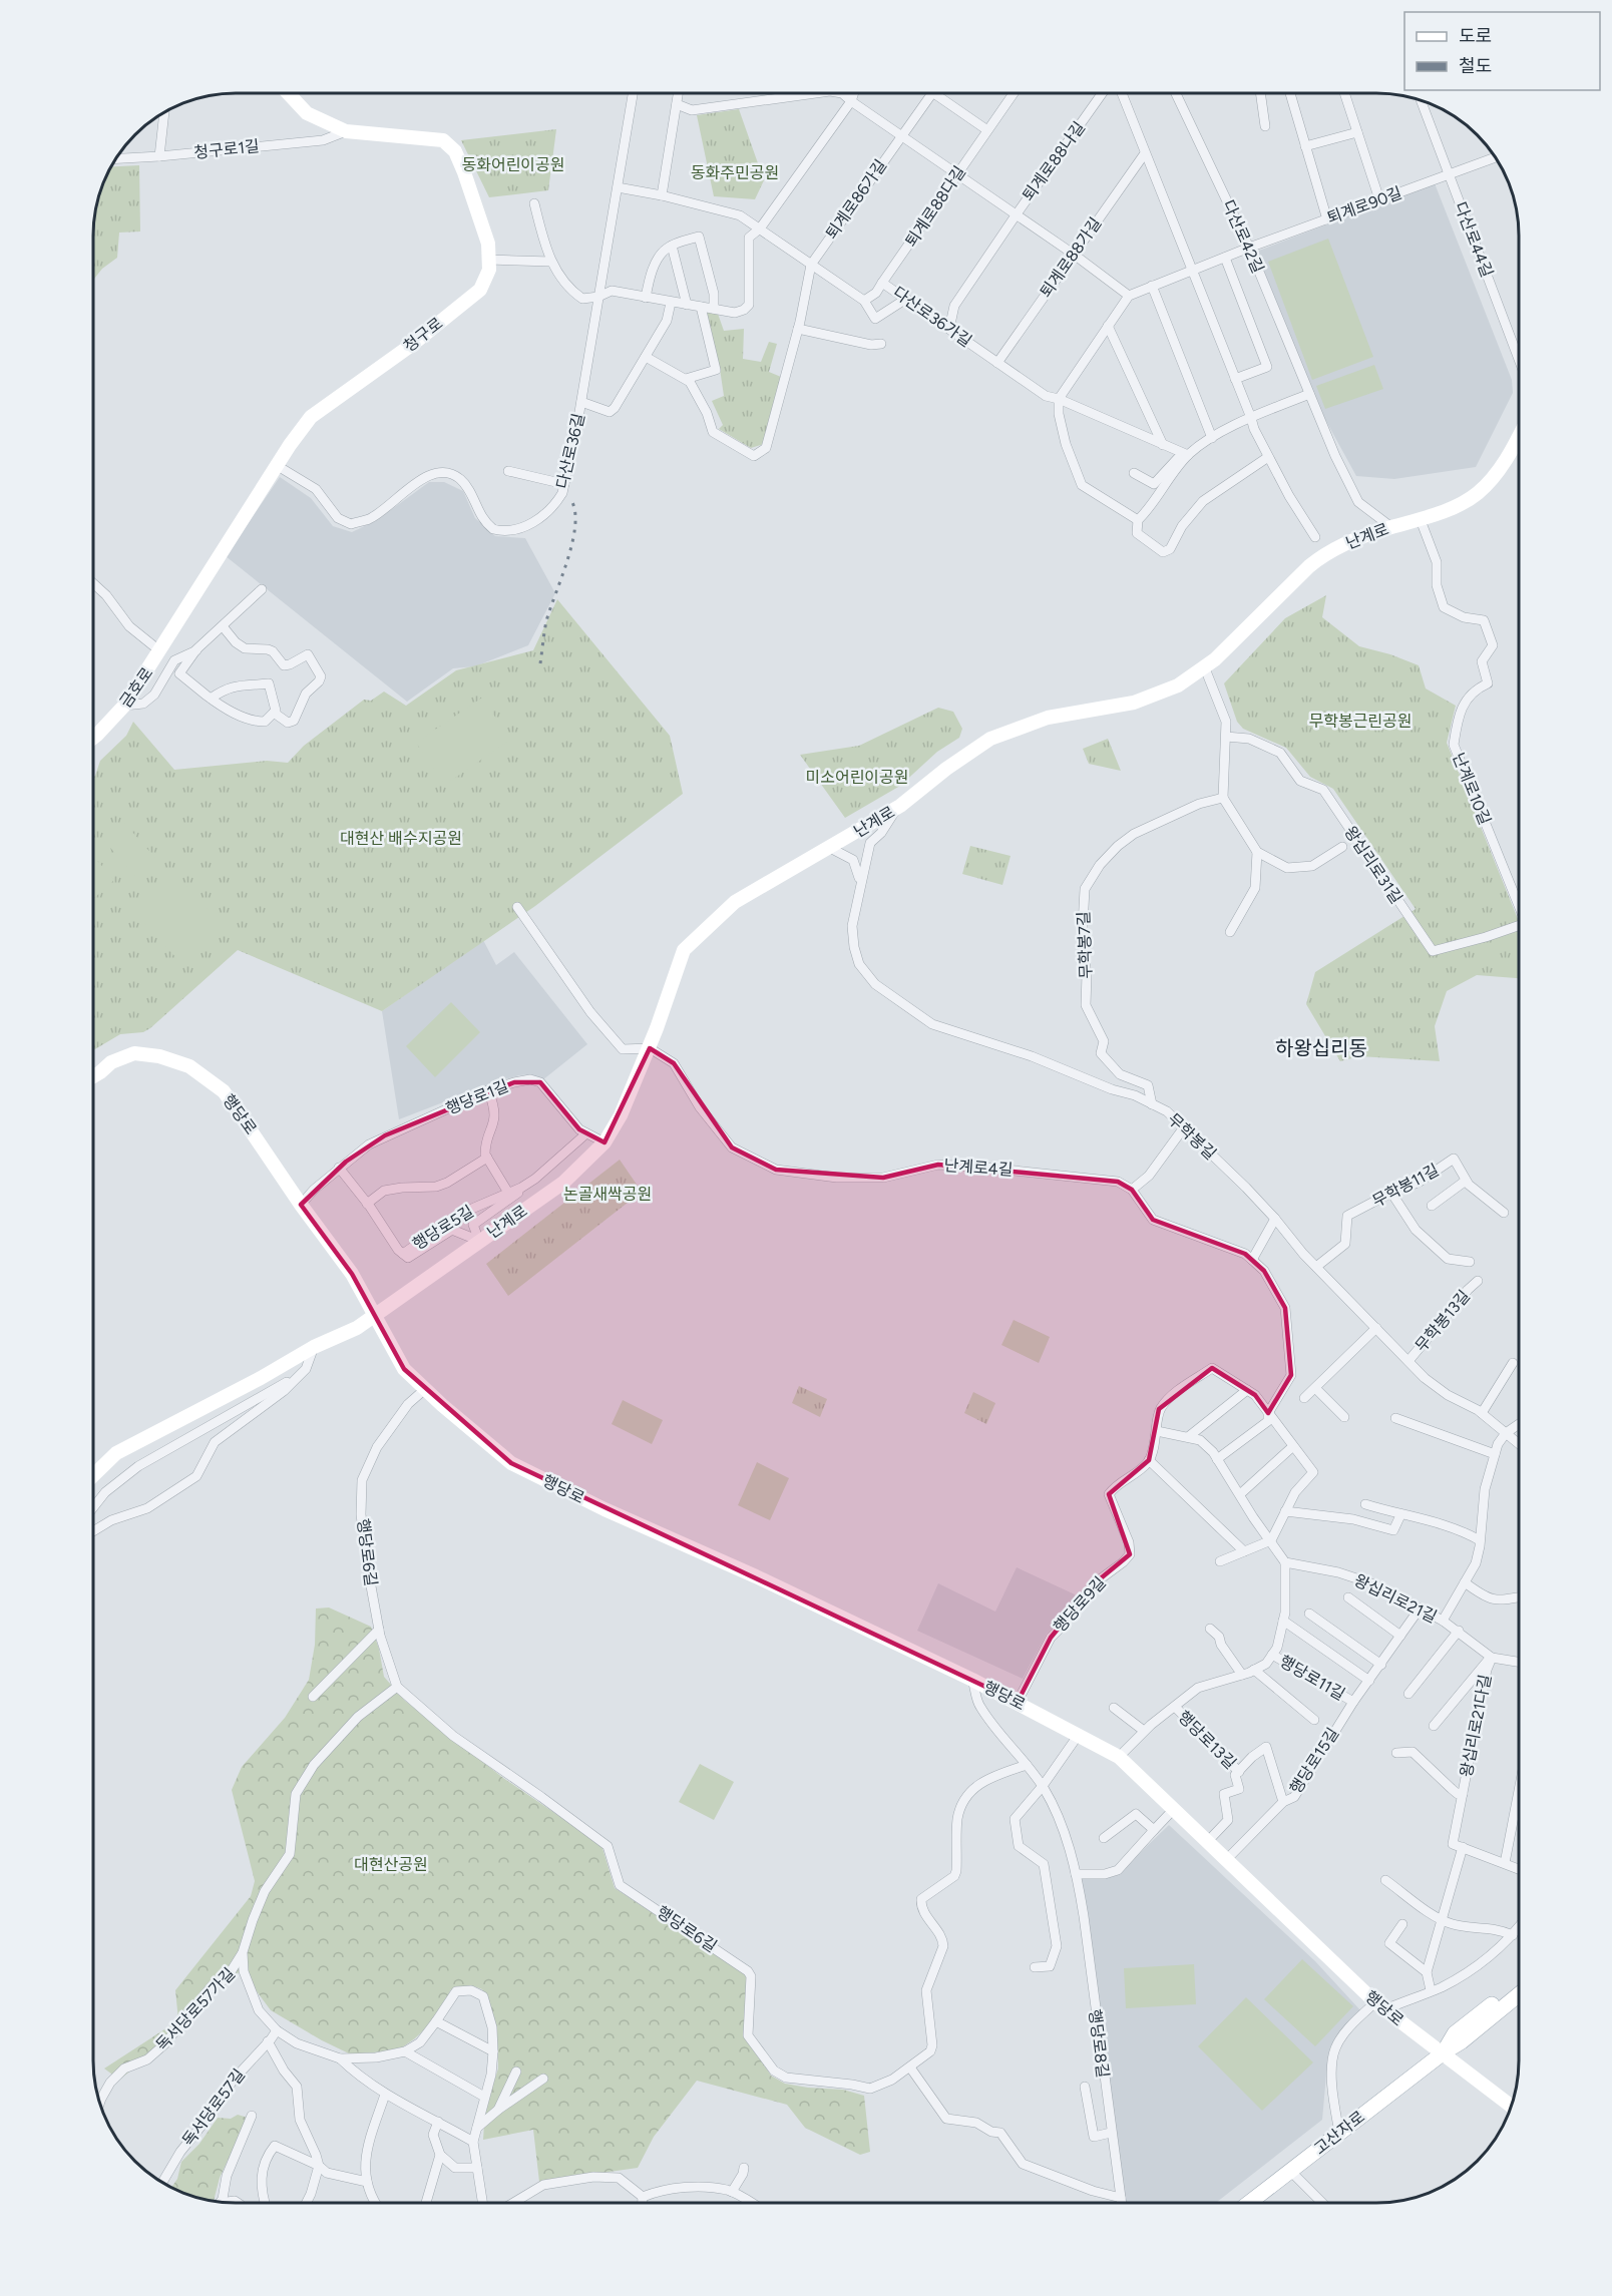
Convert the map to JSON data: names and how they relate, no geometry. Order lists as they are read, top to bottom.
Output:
{
  "streets": {
    "main road": [
      "청구로",
      "난계로",
      "금호로",
      "행당로",
      "고산자로"
    ],
    "street": [
      "청구로1길",
      "퇴계로88나길",
      "퇴계로86가길",
      "퇴계로90길",
      "퇴계로88다길",
      "다산로42길",
      "다산로44길",
      "퇴계로88가길",
      "다산로36가길",
      "다산로36길",
      "난계로10길",
      "왕십리로31길",
      "무학봉7길",
      "행당로1길",
      "무학봉길",
      "난계로4길",
      "무학봉11길",
      "행당로5길",
      "무학봉13길",
      "행당로6길",
      "왕십리로21길",
      "행당로9길",
      "행당로11길",
      "왕십리로21다길",
      "행당로13길",
      "행당로15길",
      "독서당로57가길",
      "행당로8길",
      "독서당로57길"
    ]
  },
  "crossings": [
    ["청구로1길", "청구로"],
    ["퇴계로88나길", "퇴계로88다길"],
    ["퇴계로88나길", "다산로36가길"],
    ["퇴계로90길", "다산로42길"],
    ["퇴계로90길", "다산로44길"],
    ["퇴계로88다길", "다산로36가길"],
    ["다산로42길", "난계로"],
    ["퇴계로88가길", "다산로36가길"],
    ["청구로", "다산로36길"],
    ["청구로", "금호로"],
    ["난계로", "난계로10길"],
    ["난계로", "행당로1길"],
    ["난계로", "행당로"],
    ["난계로", "무학봉길"],
    ["난계로", "난계로4길"],
    ["무학봉7길", "무학봉길"],
    ["행당로1길", "행당로"],
    ["행당로1길", "행당로5길"],
    ["행당로", "행당로6길"],
    ["행당로", "행당로9길"],
    ["행당로", "행당로11길"],
    ["행당로", "행당로13길"],
    ["행당로", "행당로15길"],
    ["행당로", "행당로8길"],
    ["행당로", "고산자로"],
    ["무학봉길", "무학봉11길"],
    ["무학봉길", "무학봉13길"],
    ["행당로6길", "행당로8길"],
    ["왕십리로21길", "행당로11길"],
    ["왕십리로21길", "왕십리로21다길"],
    ["왕십리로21길", "행당로15길"],
    ["행당로11길", "행당로13길"],
    ["행당로11길", "행당로15길"],
    ["행당로13길", "행당로15길"]
  ],
  "districts": ["하왕십리동"],
  "parks": [
    "동화어린이공원",
    "동화주민공원",
    "무학봉근린공원",
    "미소어린이공원",
    "대현산 배수지공원",
    "논골새싹공원",
    "대현산공원"
  ],
  "legend": ["도로", "철도"]
}
